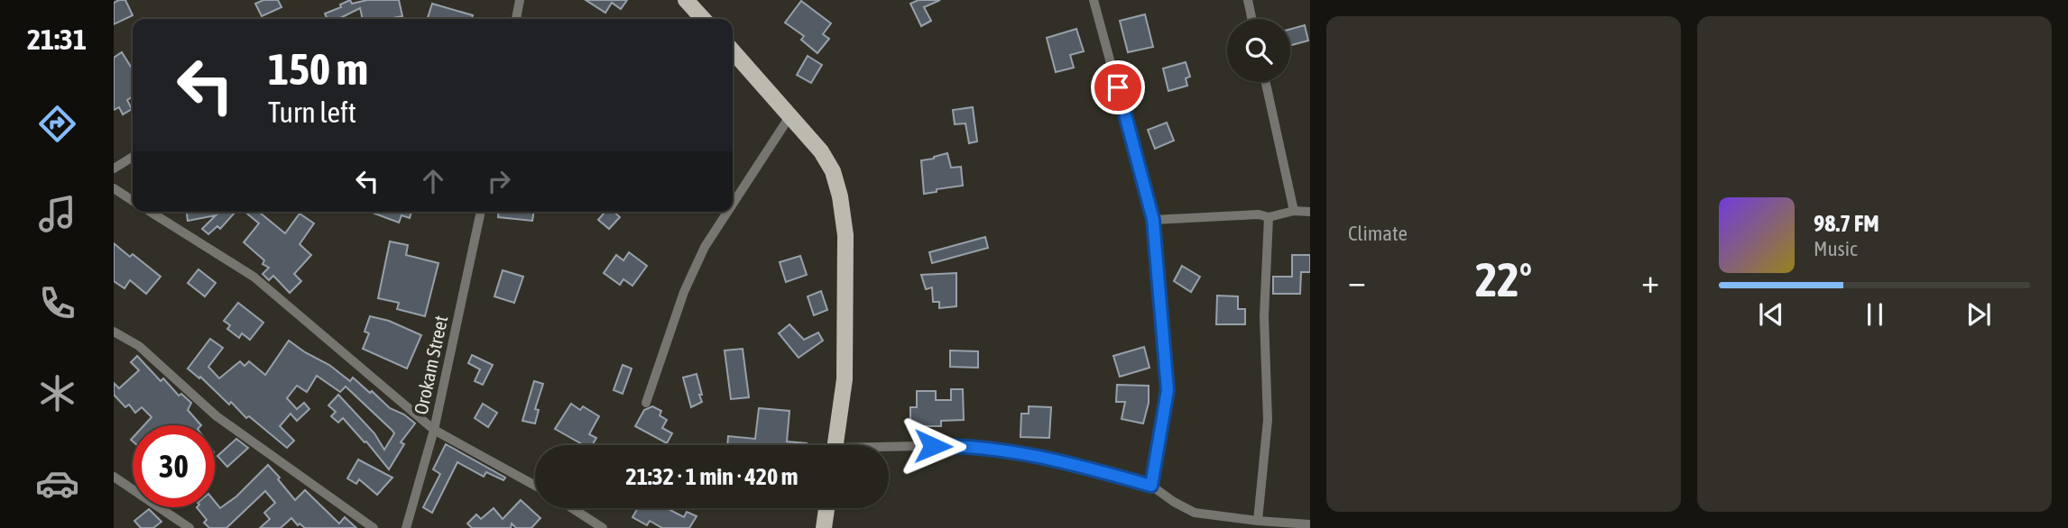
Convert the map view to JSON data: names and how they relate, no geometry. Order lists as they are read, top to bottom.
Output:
{
  "streets": {
    "street": ["Orokam Street"]
  },
  "page": {
    "tabs": "21:31",
    "tile": "Climate",
    "turn": ["150 m", "Turn left"],
    "song": ["98.7 FM", "Music"],
    "heat": ["−", "22°", "+"],
    "limit": "30",
    "trip": "21:32 · 1 min · 420 m"
  }
}
